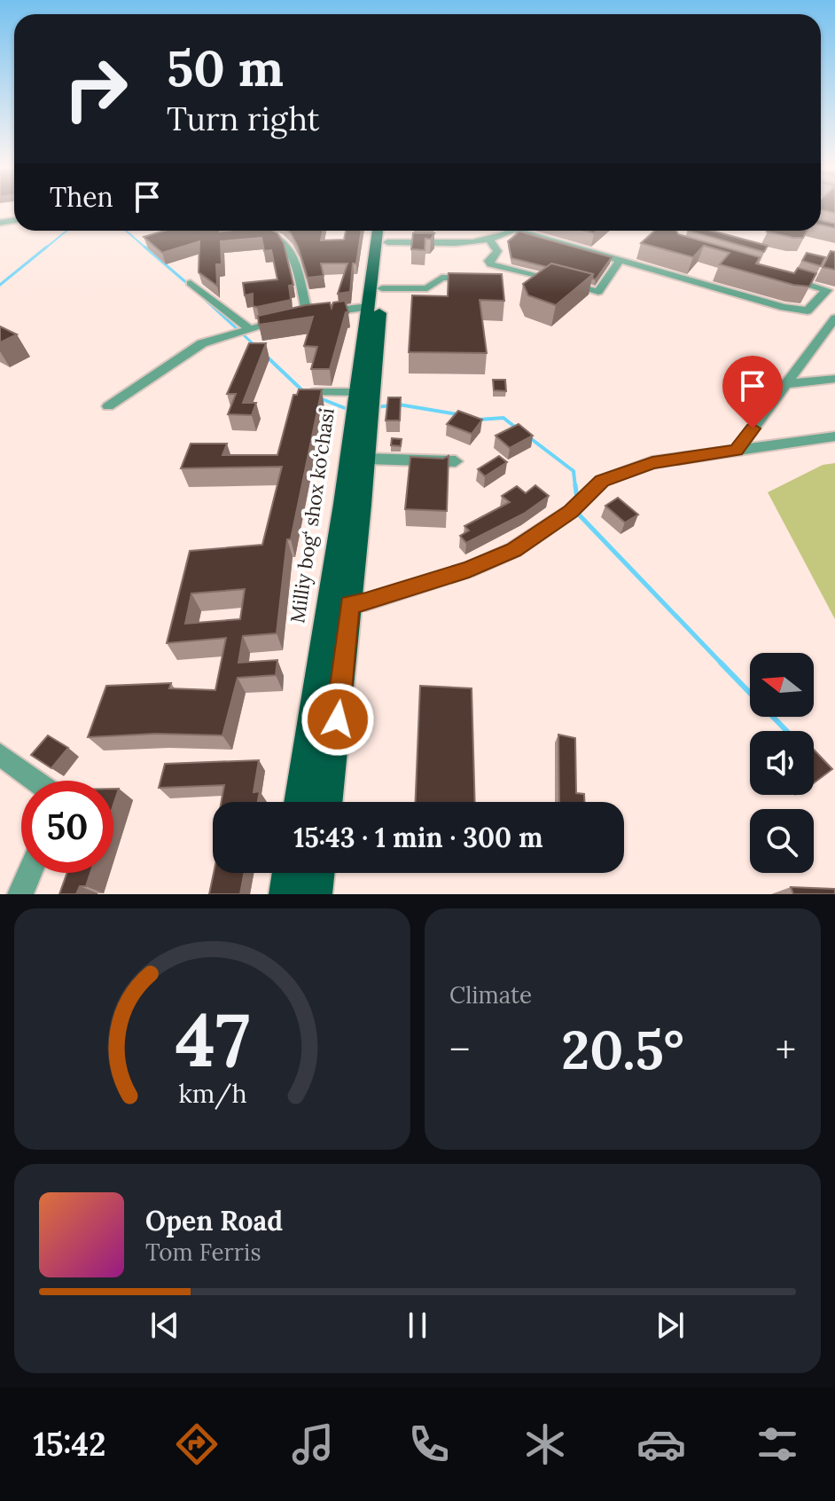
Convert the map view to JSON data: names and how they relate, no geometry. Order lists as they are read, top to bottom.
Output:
{
  "streets": {
    "main road": ["Milliy bog‘ shox ko‘chasi"]
  },
  "north": "left",
  "page": {
    "turn": ["50 m", "Turn right"],
    "then": "Then",
    "limit": "50",
    "trip": "15:43 · 1 min · 300 m",
    "tile": "Climate",
    "heat": ["−", "20.5°", "+"],
    "song": ["Open Road", "Tom Ferris"],
    "tabs": "15:42",
    "gauge": ["47", "km/h"]
  }
}
